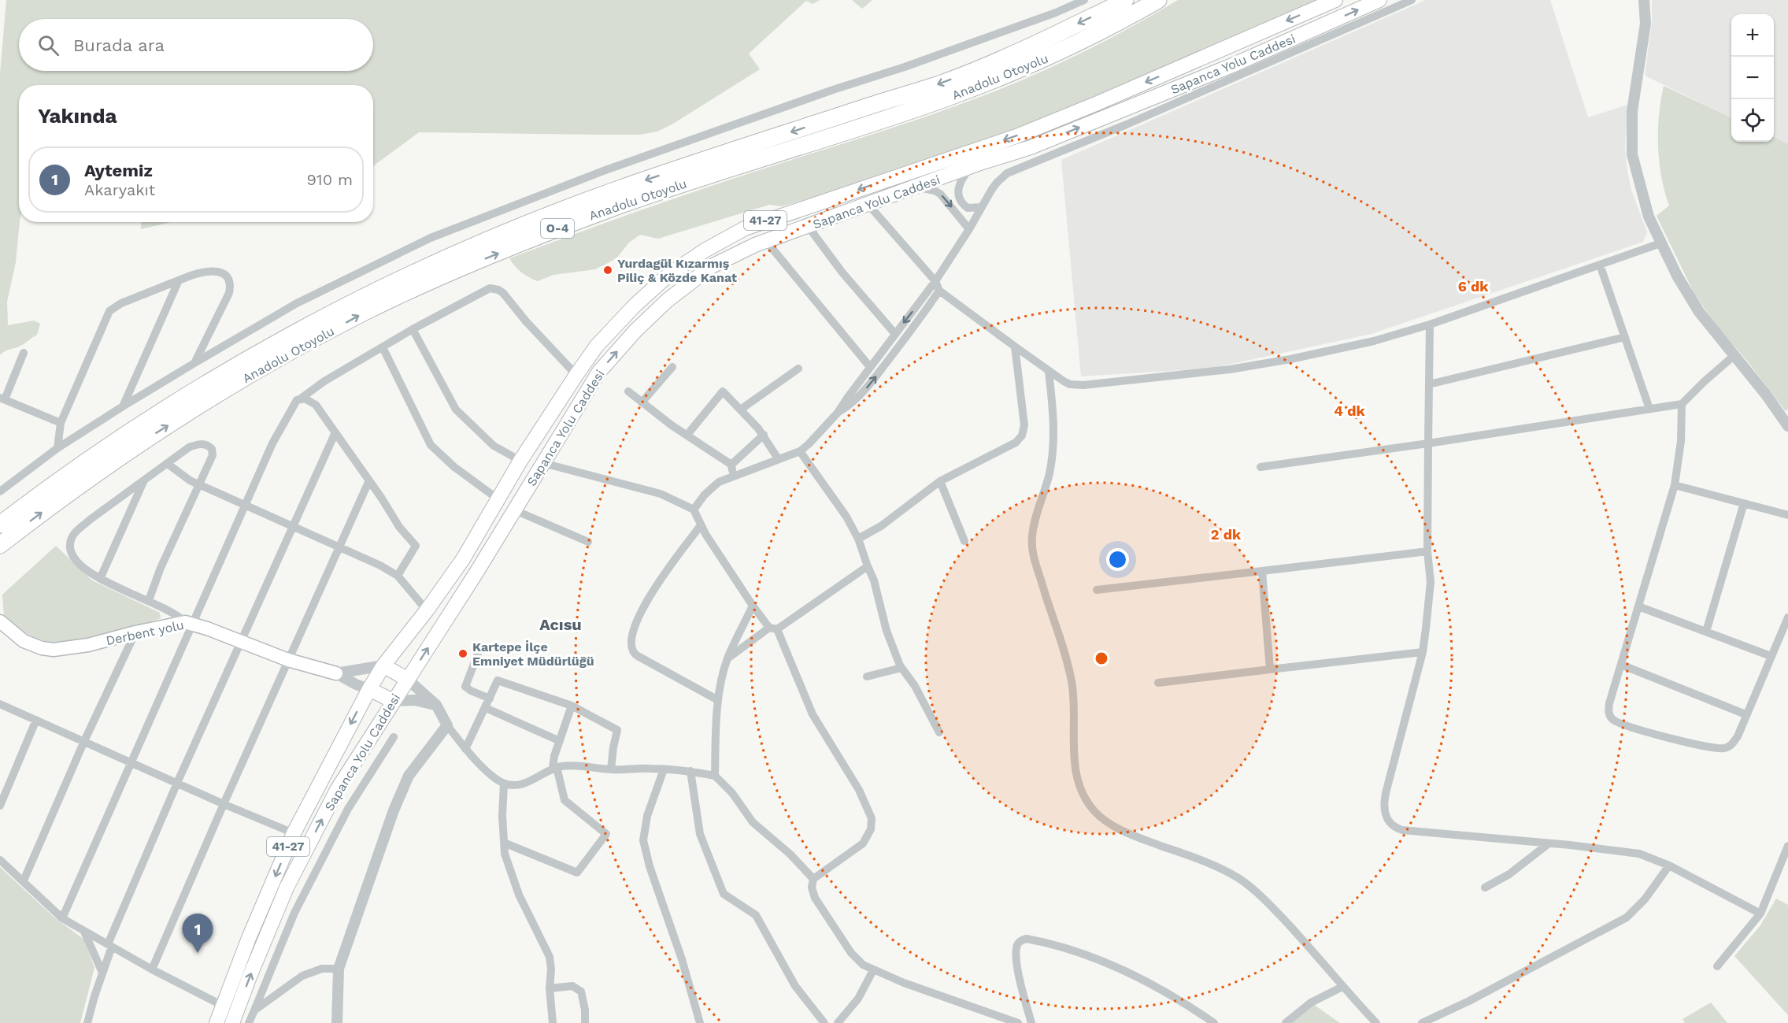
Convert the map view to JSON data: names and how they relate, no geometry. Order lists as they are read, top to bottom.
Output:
{
  "streets": {
    "highway": [
      "Sapanca Yolu Caddesi",
      "Anadolu Otoyolu",
      "41-27",
      "O-4"
    ],
    "main road": ["Derbent yolu"]
  },
  "districts": ["Acısu"],
  "places": ["Yurdagül Kızarmış Piliç & Közde Kanat", "Kartepe İlçe Emniyet Müdürlüğü"],
  "page": {
    "map_buttons": ["+", "−"],
    "search": "Burada ara",
    "heading": "Yakında",
    "list": [
      {
        "mark": "1",
        "name": "Aytemiz",
        "note": "Akaryakıt",
        "value": "910 m"
      }
    ],
    "pins": "1"
  },
  "rings": ["6 dk", "4 dk", "2 dk"]
}
